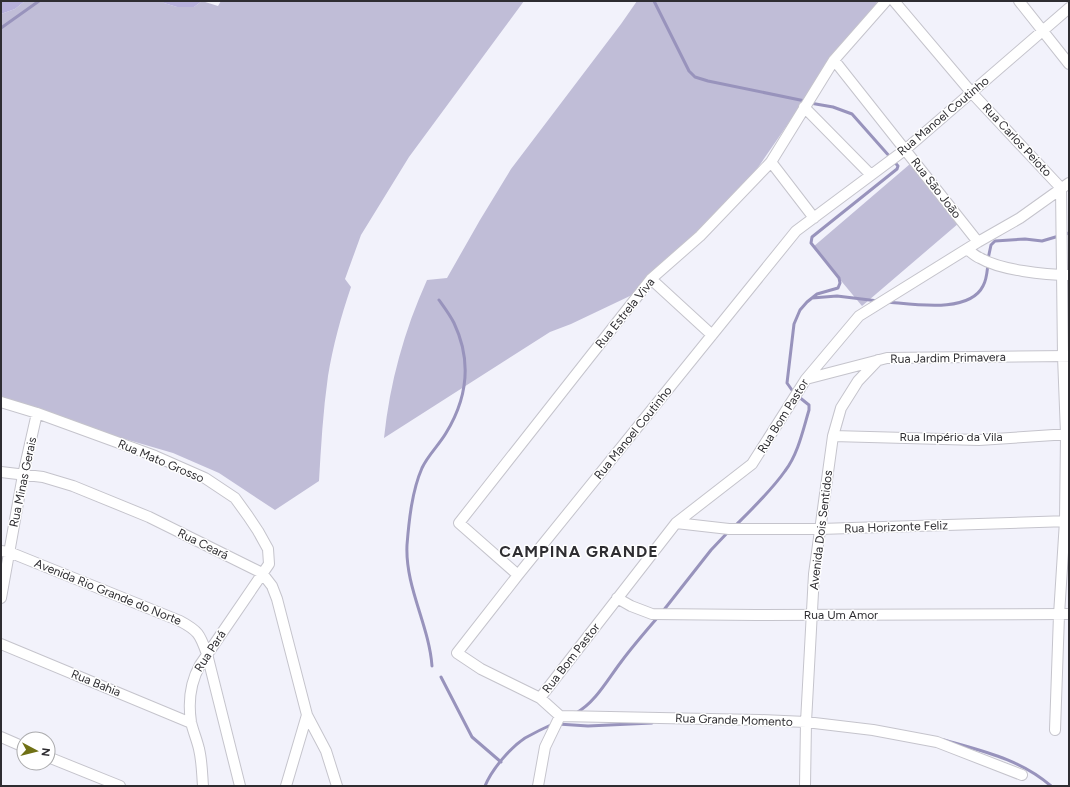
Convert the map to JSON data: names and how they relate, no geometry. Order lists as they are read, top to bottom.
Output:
{
  "streets": {
    "street": [
      "Rua Manoel Coutinho",
      "Rua Carlos Peioto",
      "Rua São João",
      "Rua Estrela Viva",
      "Rua Jardim Primavera",
      "Rua Bom Pastor",
      "Rua Império da Vila",
      "Rua Mato Grosso",
      "Rua Minas Gerais",
      "Rua Horizonte Feliz",
      "Avenida Dois Sentidos",
      "Rua Ceará",
      "Avenida Rio Grande do Norte",
      "Rua Um Amor",
      "Rua Pará",
      "Rua Bahia",
      "Rua Grande Momento"
    ]
  },
  "crossings": [
    ["Rua Manoel Coutinho", "Rua Carlos Peioto"],
    ["Rua Manoel Coutinho", "Rua São João"],
    ["Rua Manoel Coutinho", "Rua Estrela Viva"],
    ["Rua Manoel Coutinho", "Rua Bom Pastor"],
    ["Rua Carlos Peioto", "Rua Bom Pastor"],
    ["Rua São João", "Rua Estrela Viva"],
    ["Rua São João", "Rua Bom Pastor"],
    ["Rua Jardim Primavera", "Rua Bom Pastor"],
    ["Rua Jardim Primavera", "Avenida Dois Sentidos"],
    ["Rua Bom Pastor", "Rua Horizonte Feliz"],
    ["Rua Bom Pastor", "Rua Um Amor"],
    ["Rua Império da Vila", "Avenida Dois Sentidos"],
    ["Rua Mato Grosso", "Rua Minas Gerais"],
    ["Rua Mato Grosso", "Rua Ceará"],
    ["Rua Mato Grosso", "Rua Pará"],
    ["Rua Minas Gerais", "Rua Ceará"],
    ["Rua Minas Gerais", "Avenida Rio Grande do Norte"],
    ["Rua Horizonte Feliz", "Avenida Dois Sentidos"],
    ["Avenida Dois Sentidos", "Rua Um Amor"],
    ["Avenida Dois Sentidos", "Rua Grande Momento"],
    ["Rua Ceará", "Rua Pará"],
    ["Avenida Rio Grande do Norte", "Rua Pará"],
    ["Rua Pará", "Rua Bahia"]
  ],
  "districts": ["CAMPINA GRANDE"],
  "north": "right"
}
